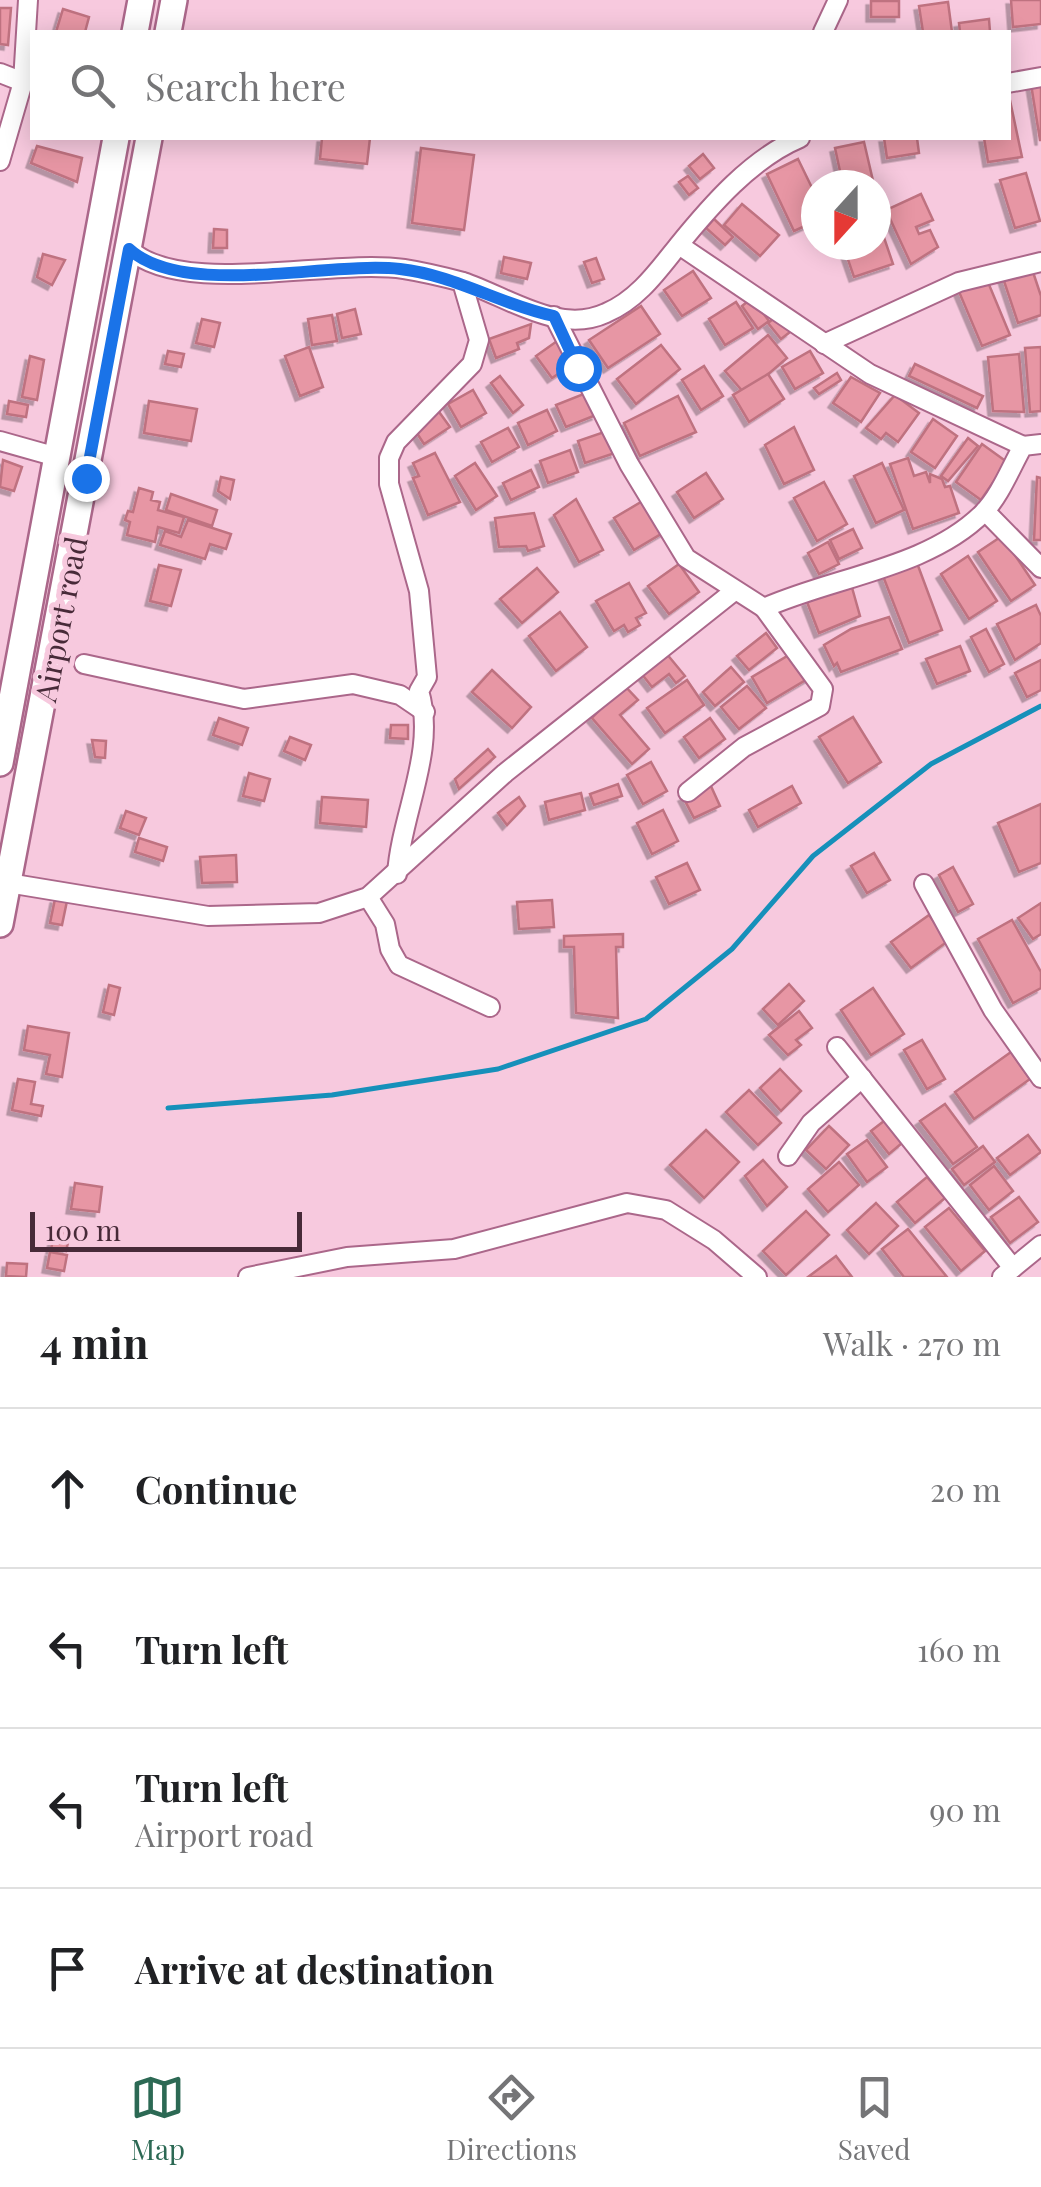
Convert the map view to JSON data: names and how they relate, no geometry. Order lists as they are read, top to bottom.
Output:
{
  "streets": {
    "main road": ["Airport road"]
  },
  "scale_bar": "100 m",
  "north": "bottom",
  "page": {
    "search": "Search here",
    "scale": "100 m",
    "heading": ["4 min", "Walk · 270 m"],
    "list": [
      ["Continue", "20 m"],
      ["Turn left", "160 m"],
      ["Turn left", "Airport road", "90 m"],
      "Arrive at destination"
    ],
    "nav": ["Map", "Directions", "Saved"]
  }
}
